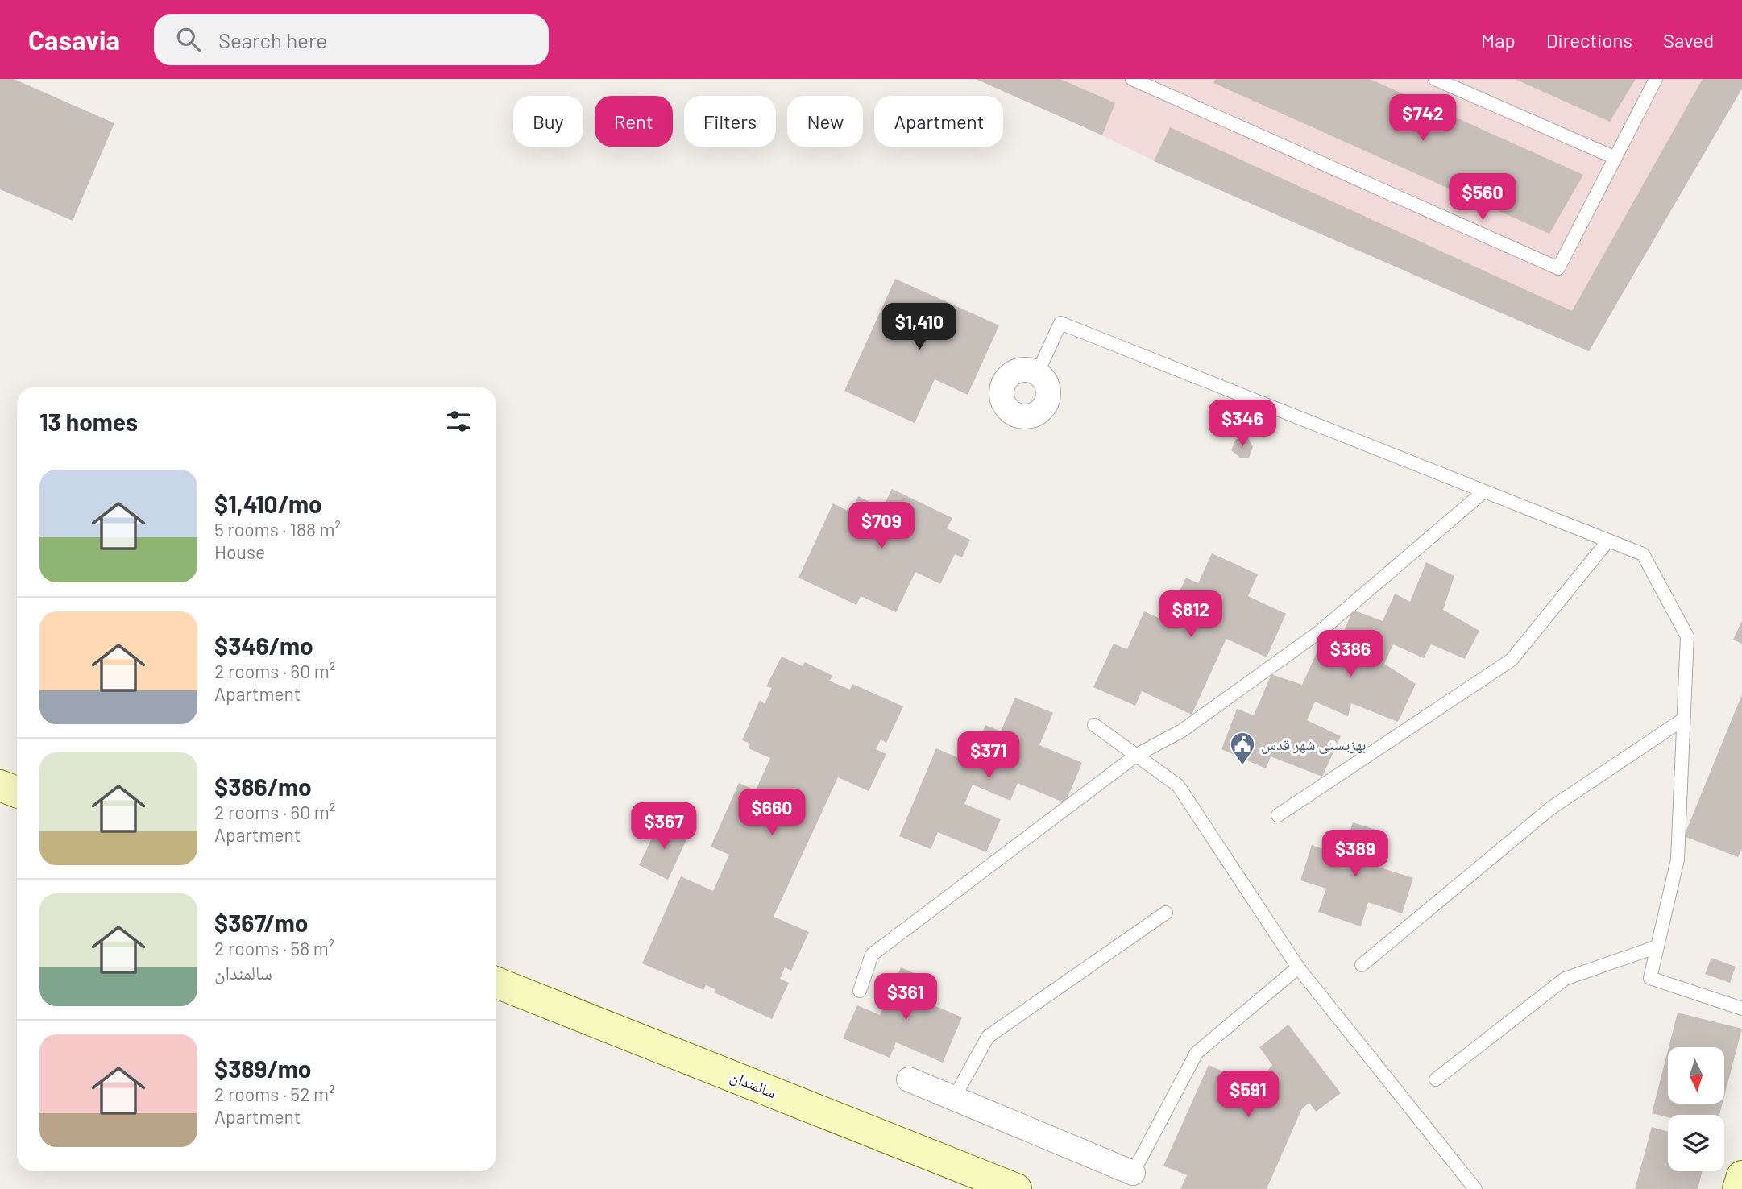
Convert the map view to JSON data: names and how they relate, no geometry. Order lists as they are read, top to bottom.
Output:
{
  "streets": {
    "street": ["سالمندان"]
  },
  "places": {
    "public building": ["بهزیستی شهر قدس"]
  },
  "north": "bottom",
  "page": {
    "header": "Casavia",
    "search": "Search here",
    "nav": ["Map", "Directions", "Saved"],
    "price": [
      "$742",
      "$560",
      "$1,410",
      "$346",
      "$709",
      "$812",
      "$386",
      "$371",
      "$660",
      "$367",
      "$389",
      "$361",
      "$591"
    ],
    "chip": [
      "Buy",
      "Rent",
      "Filters",
      "New",
      "Apartment"
    ],
    "heading": "13 homes",
    "list": [
      {
        "name": "$1,410/mo",
        "note": "5 rooms · 188 m² · House"
      },
      {
        "name": "$346/mo",
        "note": "2 rooms · 60 m² · Apartment"
      },
      {
        "name": "$386/mo",
        "note": "2 rooms · 60 m² · Apartment"
      },
      {
        "name": "$367/mo",
        "note": "2 rooms · 58 m² · سالمندان"
      },
      {
        "name": "$389/mo",
        "note": "2 rooms · 52 m² · Apartment"
      }
    ]
  }
}
